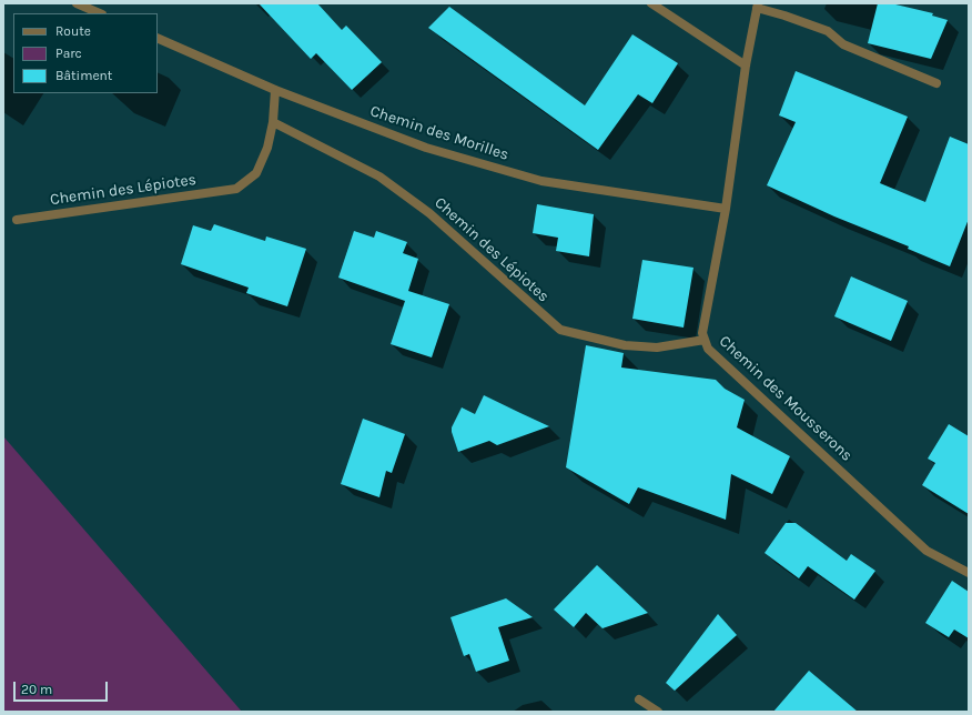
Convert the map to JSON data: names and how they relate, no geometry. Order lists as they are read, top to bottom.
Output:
{
  "streets": {
    "street": ["Chemin des Morilles", "Chemin des Lépiotes", "Chemin des Mousserons"]
  },
  "crossings": [
    ["Chemin des Morilles", "Chemin des Lépiotes"],
    ["Chemin des Morilles", "Chemin des Mousserons"],
    ["Chemin des Lépiotes", "Chemin des Mousserons"]
  ],
  "legend": ["Route", "Parc", "Bâtiment"],
  "scale_bar": "20 m"
}
